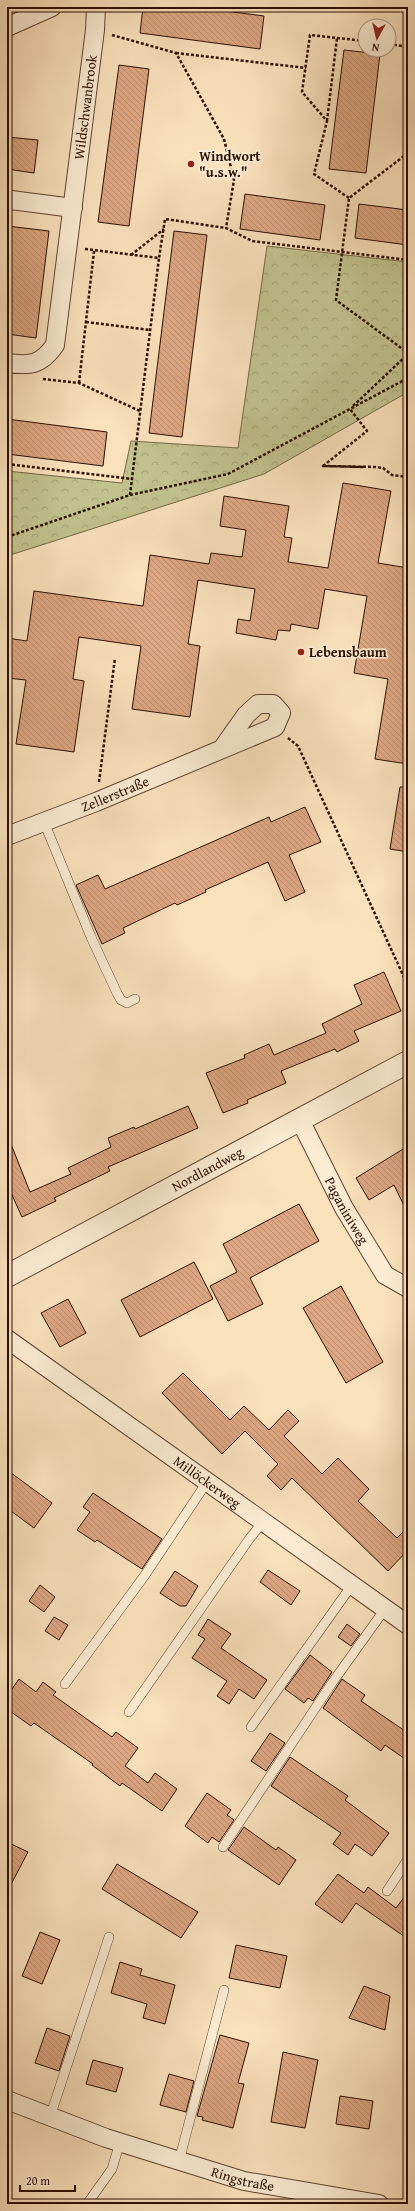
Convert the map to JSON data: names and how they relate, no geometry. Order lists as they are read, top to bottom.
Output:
{
  "streets": {
    "street": [
      "Wildschwanbrook",
      "Zellerstraße",
      "Nordlandweg",
      "Paganiniweg",
      "Millöckerweg",
      "Ringstraße"
    ]
  },
  "crossings": [
    ["Nordlandweg", "Paganiniweg"]
  ],
  "places": ["Windwort \"u.s.w.\"", "Lebensbaum"],
  "scale_bar": "20 m",
  "north": "bottom"
}
